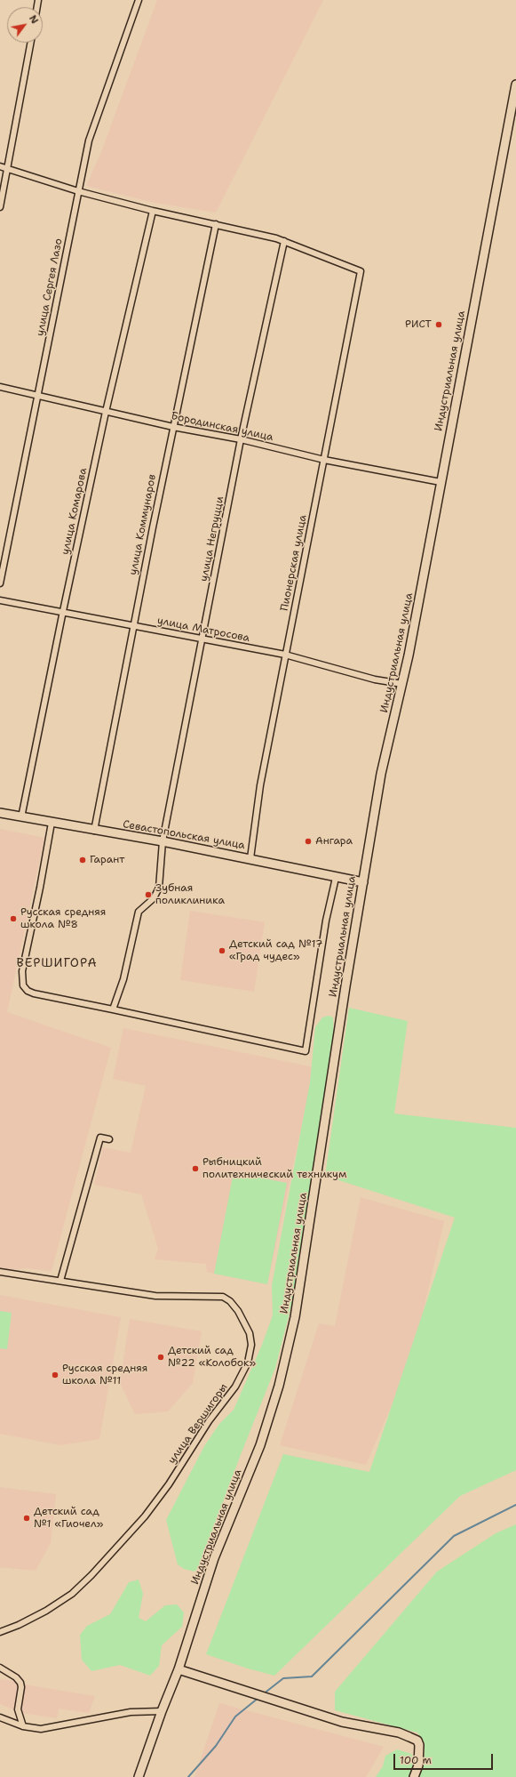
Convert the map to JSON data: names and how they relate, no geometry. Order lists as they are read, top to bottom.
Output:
{
  "streets": {
    "main road": ["Индустриальная улица", "Севастопольская улица"],
    "street": [
      "улица Сергея Лазо",
      "Бородинская улица",
      "улица Комарова",
      "улица Коммунаров",
      "улица Негруцци",
      "Пионерская улица",
      "улица Матросова",
      "улица Вершигоры"
    ]
  },
  "crossings": [
    ["улица Сергея Лазо", "Бородинская улица"],
    ["Индустриальная улица", "Бородинская улица"],
    ["Индустриальная улица", "улица Матросова"],
    ["Индустриальная улица", "Севастопольская улица"],
    ["Бородинская улица", "улица Комарова"],
    ["Бородинская улица", "улица Коммунаров"],
    ["Бородинская улица", "улица Негруцци"],
    ["Бородинская улица", "Пионерская улица"],
    ["улица Комарова", "улица Матросова"],
    ["улица Комарова", "Севастопольская улица"],
    ["улица Коммунаров", "улица Матросова"],
    ["улица Коммунаров", "Севастопольская улица"],
    ["улица Негруцци", "Пионерская улица"],
    ["улица Негруцци", "улица Матросова"],
    ["улица Негруцци", "Севастопольская улица"],
    ["Пионерская улица", "улица Матросова"],
    ["Пионерская улица", "Севастопольская улица"]
  ],
  "districts": ["ВЕРШИГОРА"],
  "places": [
    "РИСТ",
    "Ангара",
    "Гарант",
    "Зубная поликлиника",
    "Русская средняя школа №8",
    "Детский сад №17 «Град чудес»",
    "Рыбницкий политехнический техникум",
    "Детский сад №22 «Колобок»",
    "Русская средняя школа №11",
    "Детский сад №1 «Гиочел»"
  ],
  "scale_bar": "100 m",
  "north": "top right"
}
